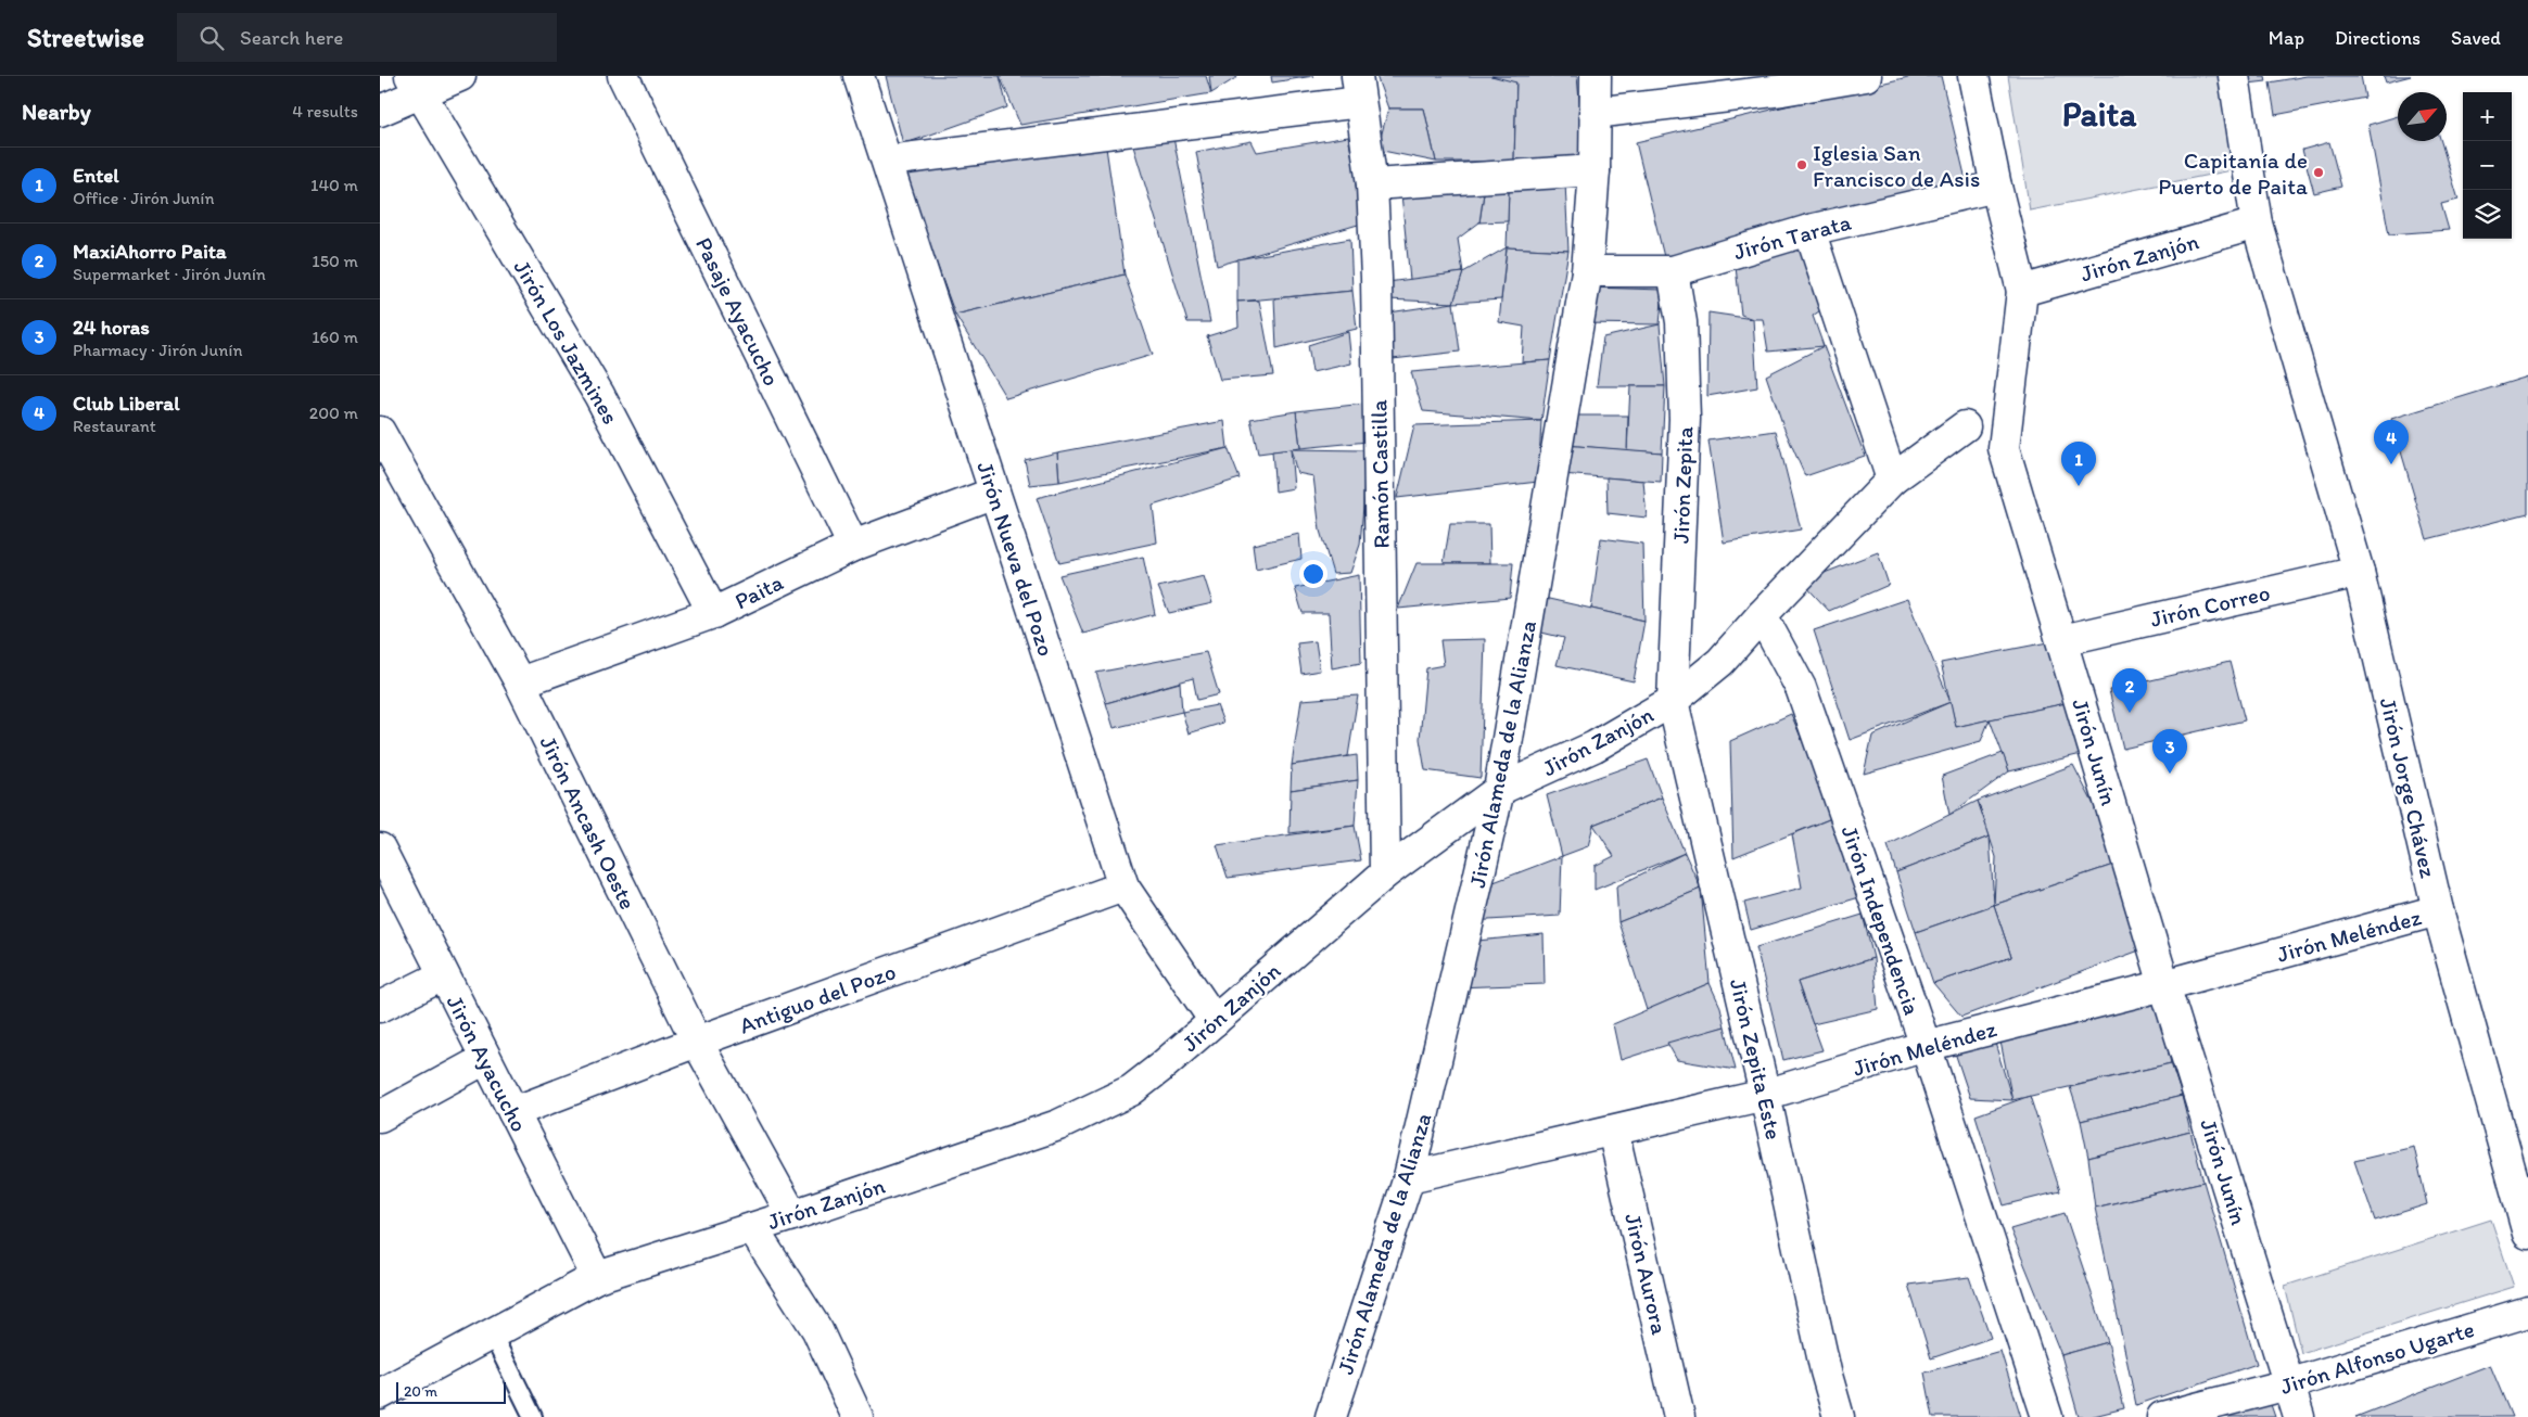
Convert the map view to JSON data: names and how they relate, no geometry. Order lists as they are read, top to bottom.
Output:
{
  "streets": {
    "street": [
      "Jirón Tarata",
      "Jirón Zanjón",
      "Pasaje Ayacucho",
      "Jirón Los Jazmines",
      "Ramón Castilla",
      "Jirón Zepita",
      "Jirón Nueva del Pozo",
      "Paita",
      "Jirón Correo",
      "Jirón Junín",
      "Jirón Alameda de la Alianza",
      "Jirón Jorge Chávez",
      "Jirón Ancash Oeste",
      "Jirón Independencia",
      "Jirón Meléndez",
      "Antiguo del Pozo",
      "Jirón Zepita Este",
      "Jirón Ayacucho",
      "Jirón Aurora",
      "Jirón Alfonso Ugarte"
    ]
  },
  "crossings": [
    ["Jirón Tarata", "Jirón Zepita"],
    ["Jirón Tarata", "Jirón Junín"],
    ["Jirón Tarata", "Jirón Alameda de la Alianza"],
    ["Jirón Zanjón", "Ramón Castilla"],
    ["Jirón Zanjón", "Jirón Zepita"],
    ["Jirón Zanjón", "Jirón Nueva del Pozo"],
    ["Jirón Zanjón", "Jirón Junín"],
    ["Jirón Zanjón", "Jirón Alameda de la Alianza"],
    ["Jirón Zanjón", "Jirón Jorge Chávez"],
    ["Jirón Zanjón", "Jirón Ancash Oeste"],
    ["Jirón Zanjón", "Jirón Independencia"],
    ["Jirón Zanjón", "Jirón Zepita Este"],
    ["Jirón Zanjón", "Jirón Ayacucho"],
    ["Pasaje Ayacucho", "Paita"],
    ["Jirón Los Jazmines", "Paita"],
    ["Jirón Zepita", "Jirón Zepita Este"],
    ["Jirón Nueva del Pozo", "Paita"],
    ["Jirón Nueva del Pozo", "Antiguo del Pozo"],
    ["Paita", "Jirón Ancash Oeste"],
    ["Jirón Correo", "Jirón Junín"],
    ["Jirón Correo", "Jirón Jorge Chávez"],
    ["Jirón Junín", "Jirón Meléndez"],
    ["Jirón Junín", "Jirón Alfonso Ugarte"],
    ["Jirón Alameda de la Alianza", "Jirón Meléndez"],
    ["Jirón Jorge Chávez", "Jirón Meléndez"],
    ["Jirón Ancash Oeste", "Antiguo del Pozo"],
    ["Jirón Independencia", "Jirón Meléndez"],
    ["Jirón Meléndez", "Jirón Zepita Este"],
    ["Jirón Meléndez", "Jirón Aurora"],
    ["Antiguo del Pozo", "Jirón Ayacucho"]
  ],
  "districts": ["Paita"],
  "places": ["Iglesia San Francisco de Asis", "Capitanía de Puerto de Paita"],
  "scale_bar": "20 m",
  "north": "top right",
  "page": {
    "header": "Streetwise",
    "search": "Search here",
    "nav": ["Map", "Directions", "Saved"],
    "heading": ["Nearby", "4 results"],
    "map_buttons": ["+", "−"],
    "list": [
      {
        "mark": "1",
        "name": "Entel",
        "note": "Office · Jirón Junín",
        "value": "140 m"
      },
      {
        "mark": "2",
        "name": "MaxiAhorro Paita",
        "note": "Supermarket · Jirón Junín",
        "value": "150 m"
      },
      {
        "mark": "3",
        "name": "24 horas",
        "note": "Pharmacy · Jirón Junín",
        "value": "160 m"
      },
      {
        "mark": "4",
        "name": "Club Liberal",
        "note": "Restaurant",
        "value": "200 m"
      }
    ],
    "pins": [
      "4",
      "1",
      "2",
      "3"
    ],
    "scale": "20 m"
  }
}
